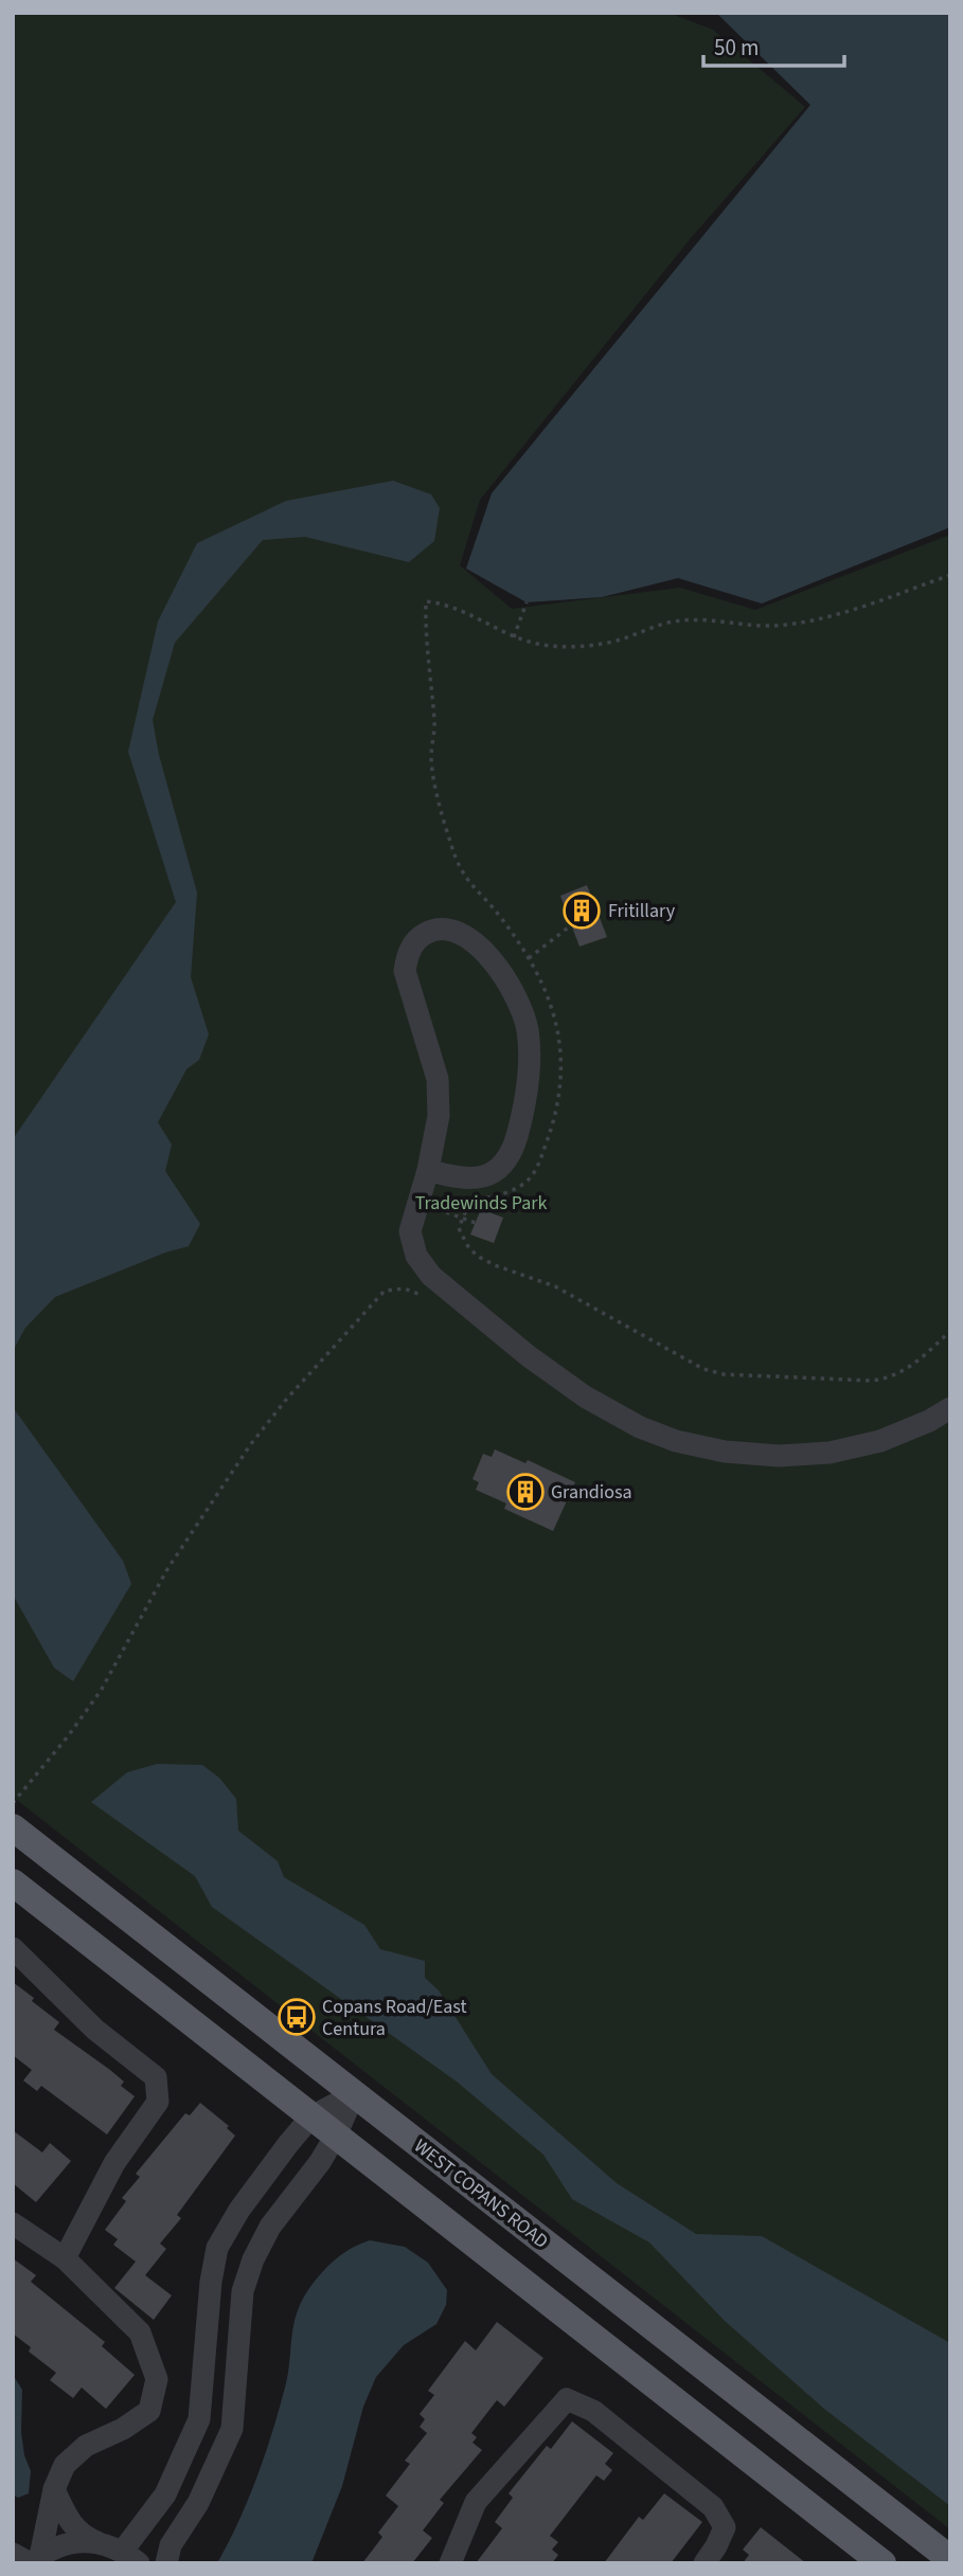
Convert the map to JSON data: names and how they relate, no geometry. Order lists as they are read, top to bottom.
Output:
{
  "streets": {
    "main road": ["WEST COPANS ROAD"]
  },
  "parks": ["Tradewinds Park"],
  "places": {
    "building": ["Fritillary", "Grandiosa"],
    "bus stop": ["Copans Road/East Centura"]
  },
  "scale_bar": "50 m"
}
